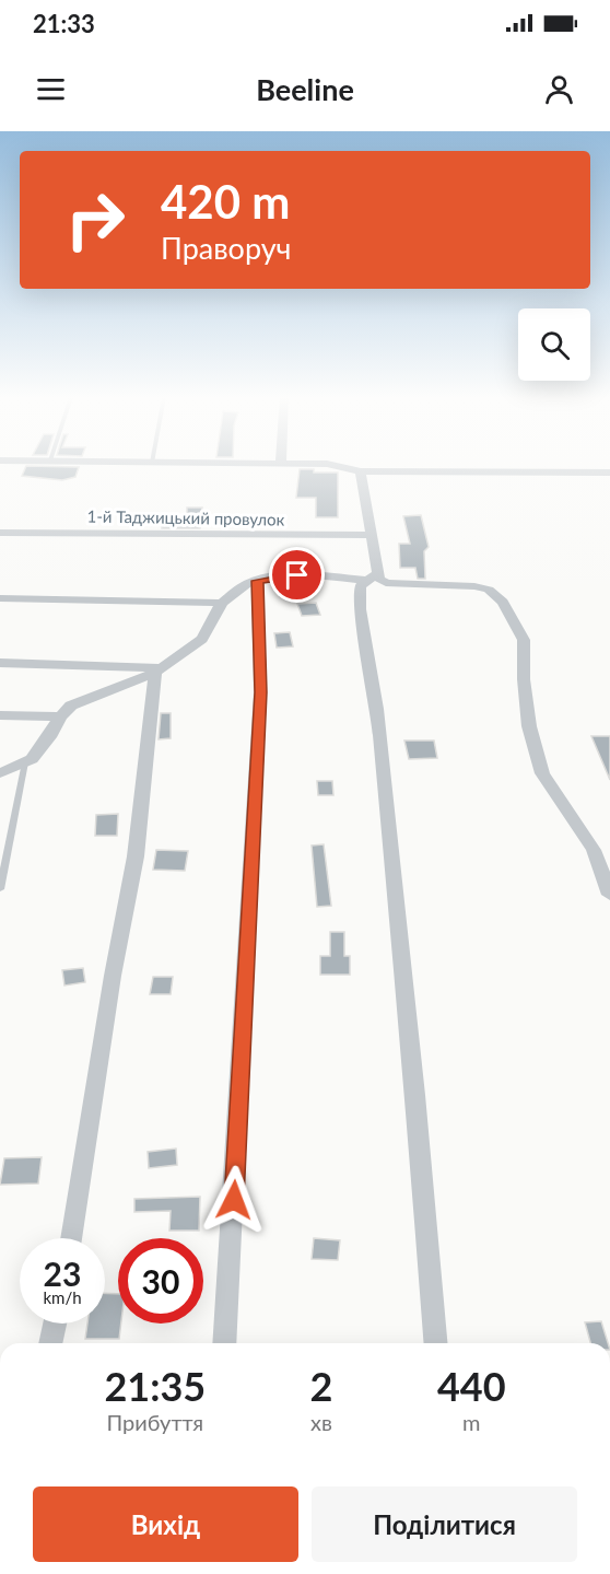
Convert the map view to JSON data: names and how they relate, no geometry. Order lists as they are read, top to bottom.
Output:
{
  "streets": {
    "street": ["1-й Таджицький провулок"]
  },
  "page": {
    "status": "21:33",
    "header": "Beeline",
    "turn": ["420 m", "Праворуч"],
    "speed": "23 km/h",
    "limit": "30",
    "eta": [
      "21:35",
      "Прибуття",
      "2",
      "хв",
      "440",
      "m"
    ],
    "buttons": ["Вихід", "Поділитися"]
  }
}
